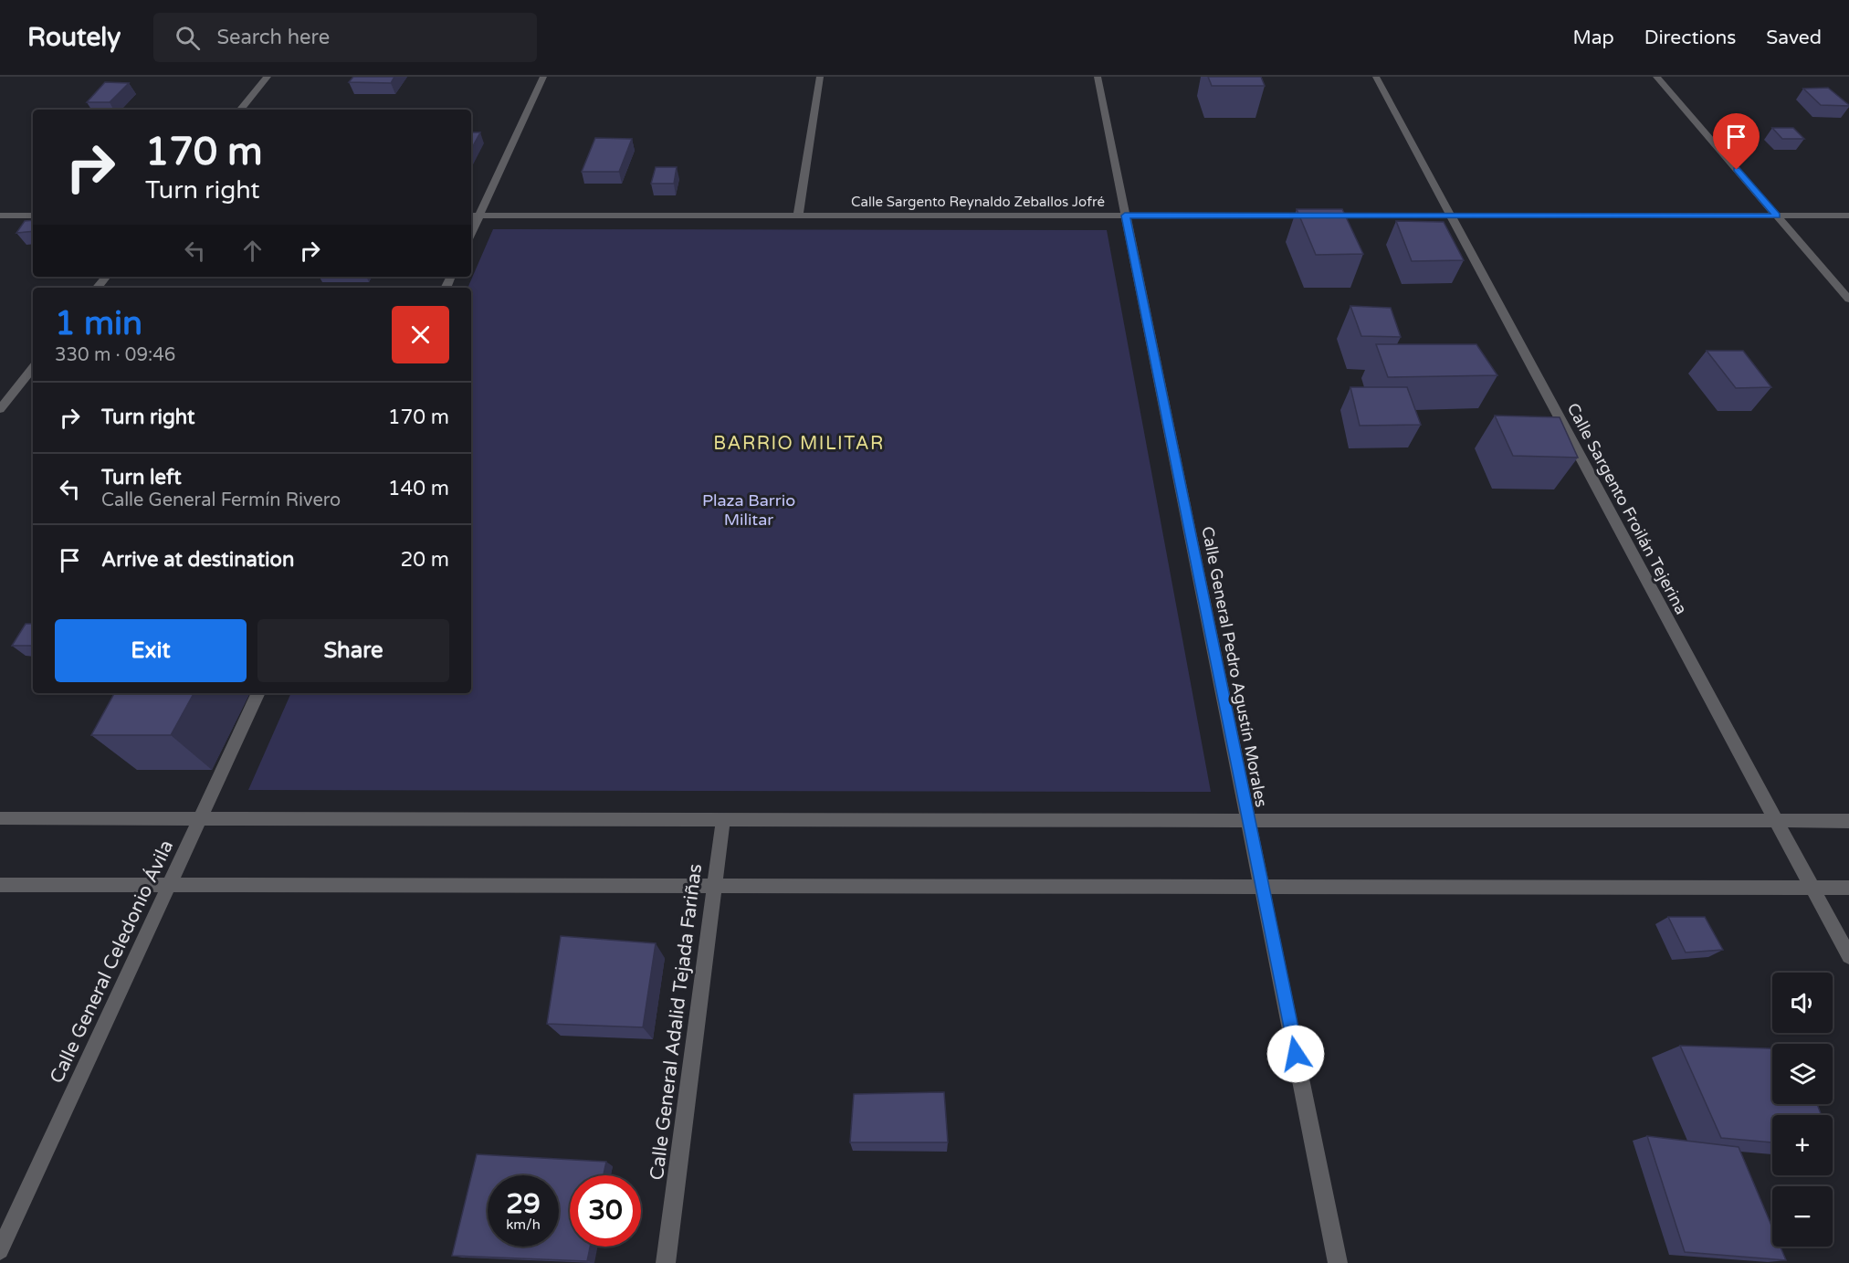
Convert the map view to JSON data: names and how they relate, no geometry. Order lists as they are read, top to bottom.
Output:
{
  "streets": {
    "street": [
      "Calle Sargento Reynaldo Zeballos Jofré",
      "Calle Sargento Froilán Tejerina",
      "Calle General Pedro Agustín Morales",
      "Calle General Celedonio Ávila",
      "Calle General Adalid Tejada Fariñas"
    ]
  },
  "crossings": [
    ["Calle Sargento Reynaldo Zeballos Jofré", "Calle Sargento Froilán Tejerina"],
    ["Calle Sargento Reynaldo Zeballos Jofré", "Calle General Pedro Agustín Morales"]
  ],
  "districts": ["BARRIO MILITAR"],
  "parks": ["Plaza Barrio Militar"],
  "page": {
    "header": "Routely",
    "search": "Search here",
    "nav": ["Map", "Directions", "Saved"],
    "turn": ["170 m", "Turn right"],
    "heading": ["1 min", "330 m · 09:46"],
    "list": [
      {
        "name": "Turn right",
        "value": "170 m"
      },
      {
        "name": "Turn left",
        "note": "Calle General Fermín Rivero",
        "value": "140 m"
      },
      {
        "name": "Arrive at destination",
        "value": "20 m"
      }
    ],
    "buttons": ["Exit", "Share"],
    "map_buttons": ["+", "−"],
    "speed": "29 km/h",
    "limit": "30"
  }
}
